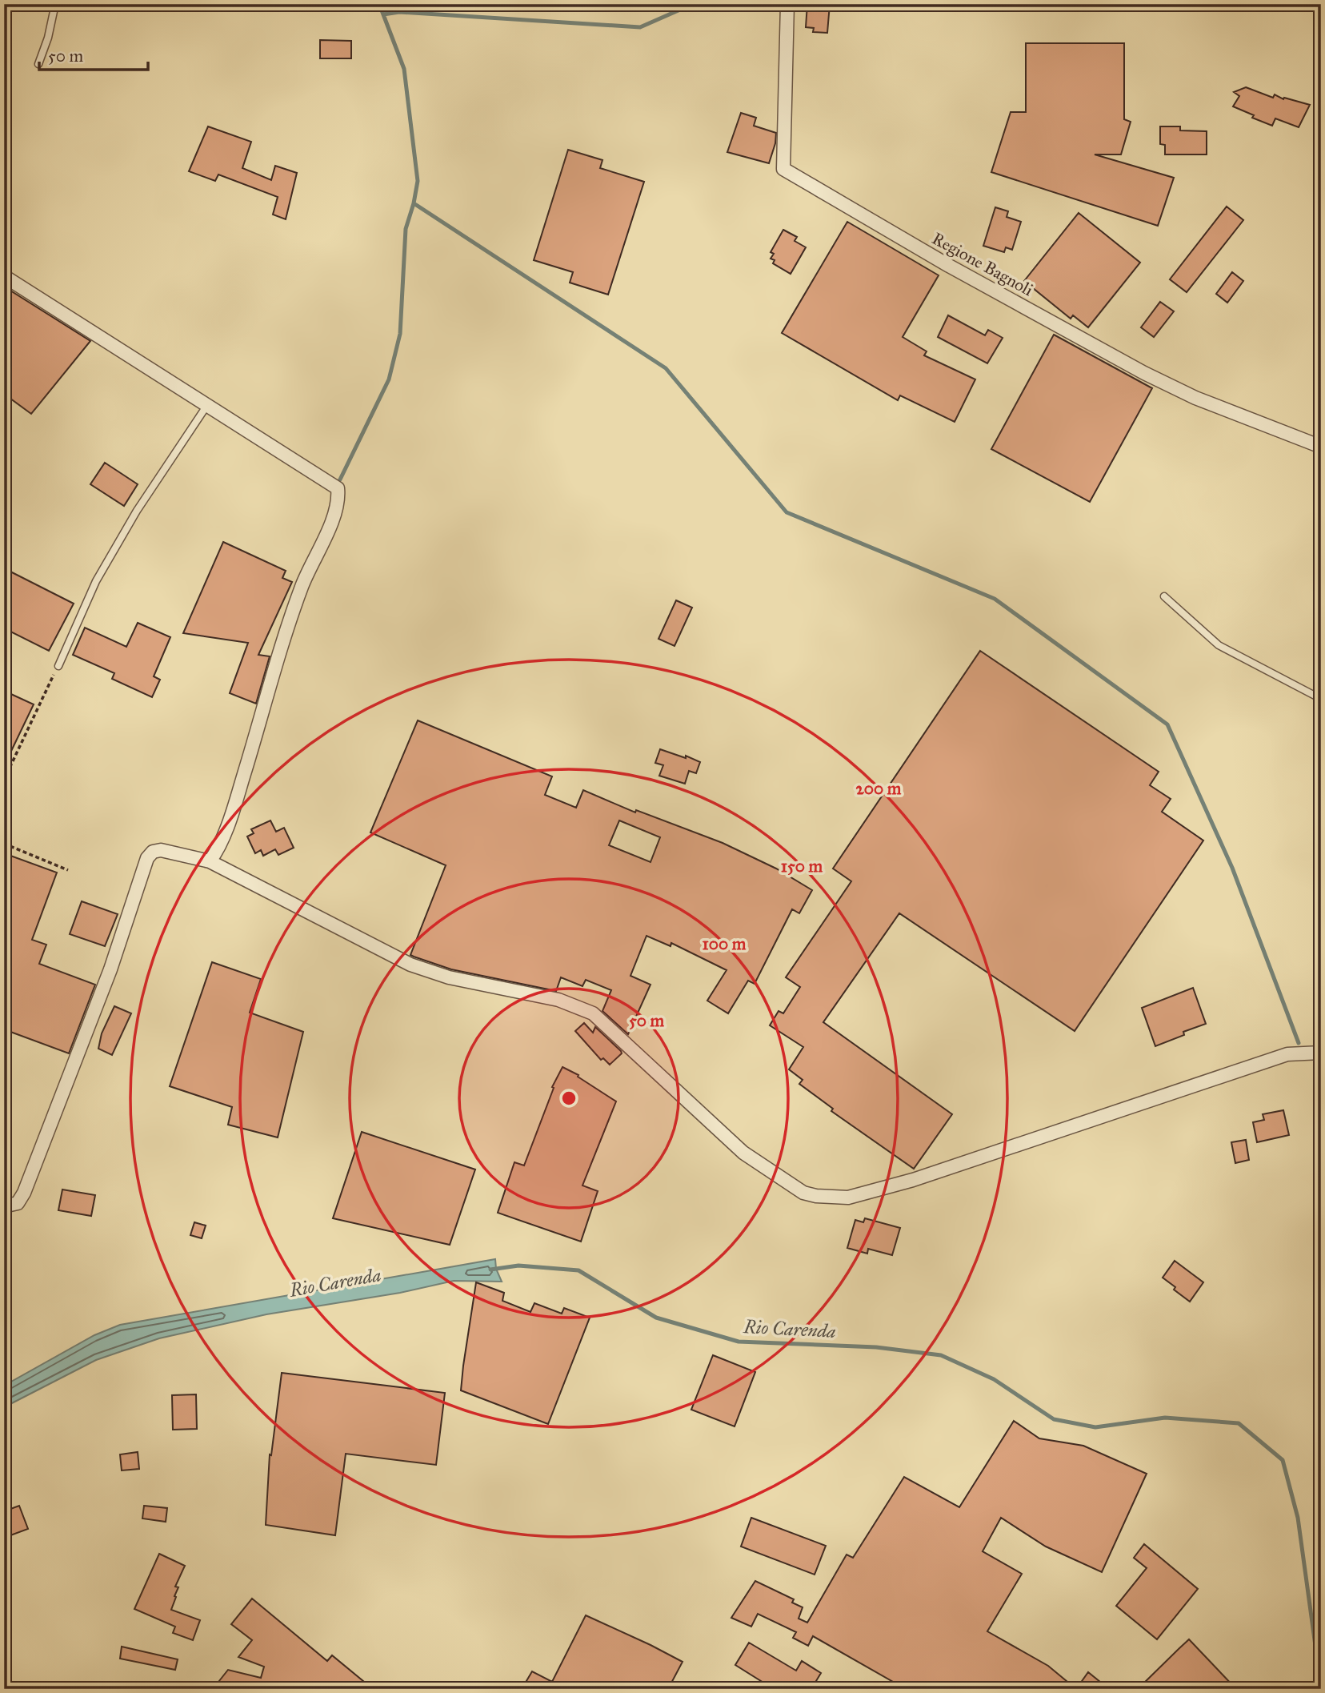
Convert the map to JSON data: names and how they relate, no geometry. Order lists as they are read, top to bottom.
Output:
{
  "streets": {
    "street": ["Regione Bagnoli"]
  },
  "water": ["Rio Carenda"],
  "scale_bar": "50 m",
  "rings": [
    "200 m",
    "150 m",
    "100 m",
    "50 m"
  ]
}
